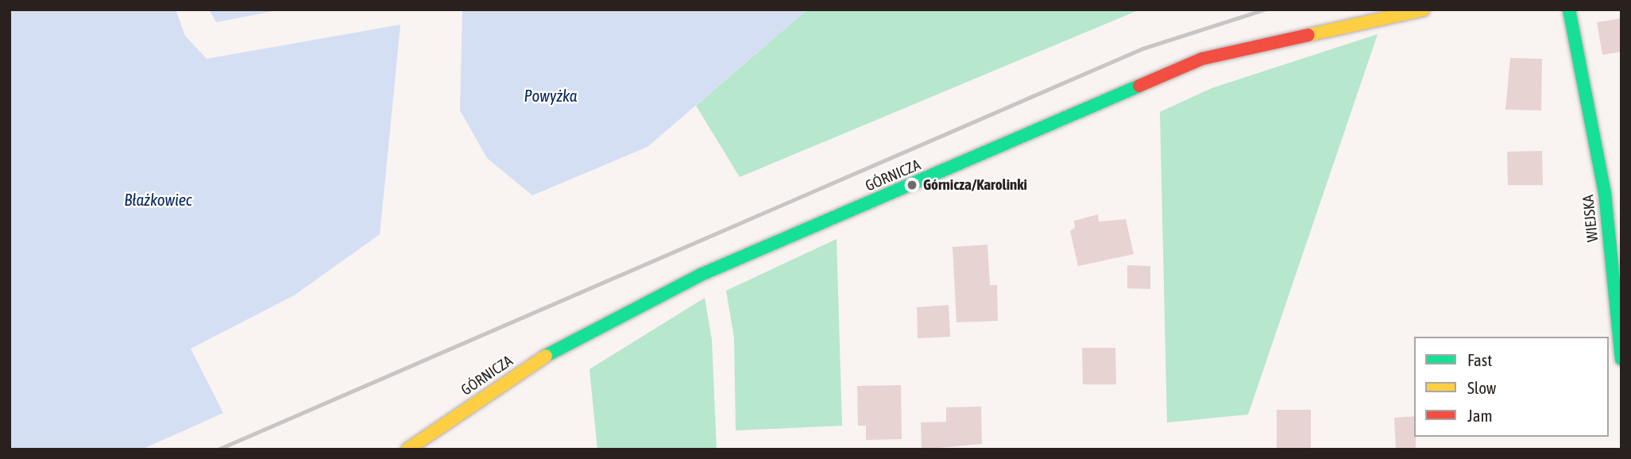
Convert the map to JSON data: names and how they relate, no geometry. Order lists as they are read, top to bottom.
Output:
{
  "streets": {
    "street": ["GÓRNICZA", "WIEJSKA"]
  },
  "water": ["Powyżka", "Błażkowiec"],
  "places": ["Górnicza/Karolinki"],
  "legend": ["Fast", "Slow", "Jam"]
}
